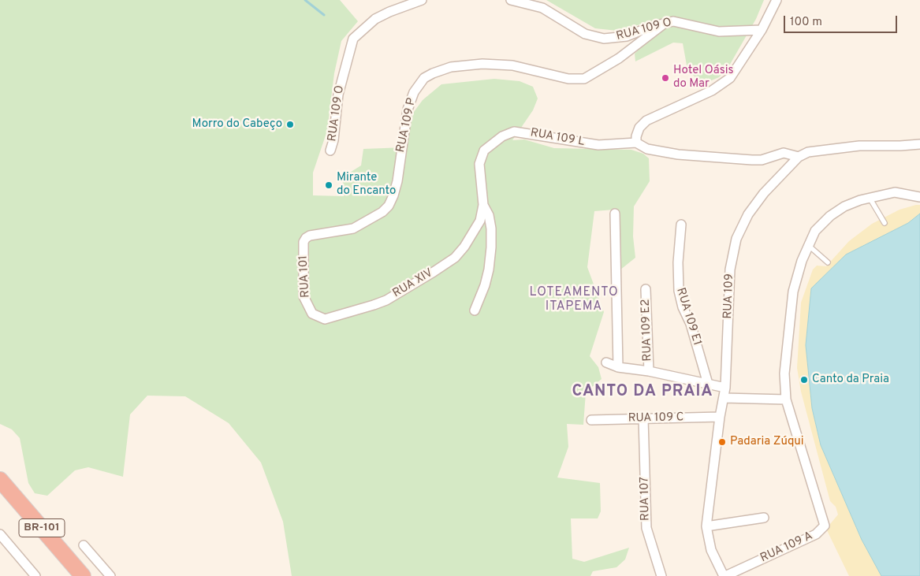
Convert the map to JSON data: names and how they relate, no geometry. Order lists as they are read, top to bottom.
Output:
{
  "streets": {
    "highway": ["BR-101"],
    "street": [
      "RUA 109 O",
      "RUA 109 P",
      "RUA 109 L",
      "RUA 101",
      "RUA XIV",
      "RUA 109",
      "RUA 109 E1",
      "RUA 109 E2",
      "RUA 109 C",
      "RUA 107",
      "RUA 109 A"
    ]
  },
  "crossings": [
    ["RUA 109 O", "RUA 109 P"],
    ["RUA 109 P", "RUA 101"],
    ["RUA 109 L", "RUA XIV"],
    ["RUA 109 L", "RUA 109"],
    ["RUA 101", "RUA XIV"],
    ["RUA 109", "RUA 109 C"],
    ["RUA 109", "RUA 109 A"],
    ["RUA 109 C", "RUA 107"]
  ],
  "districts": ["LOTEAMENTO ITAPEMA", "CANTO DA PRAIA"],
  "places": [
    "Hotel Oásis do Mar",
    "Morro do Cabeço",
    "Mirante do Encanto",
    "Canto da Praia",
    "Padaria Zúqui"
  ],
  "scale_bar": "100 m"
}
